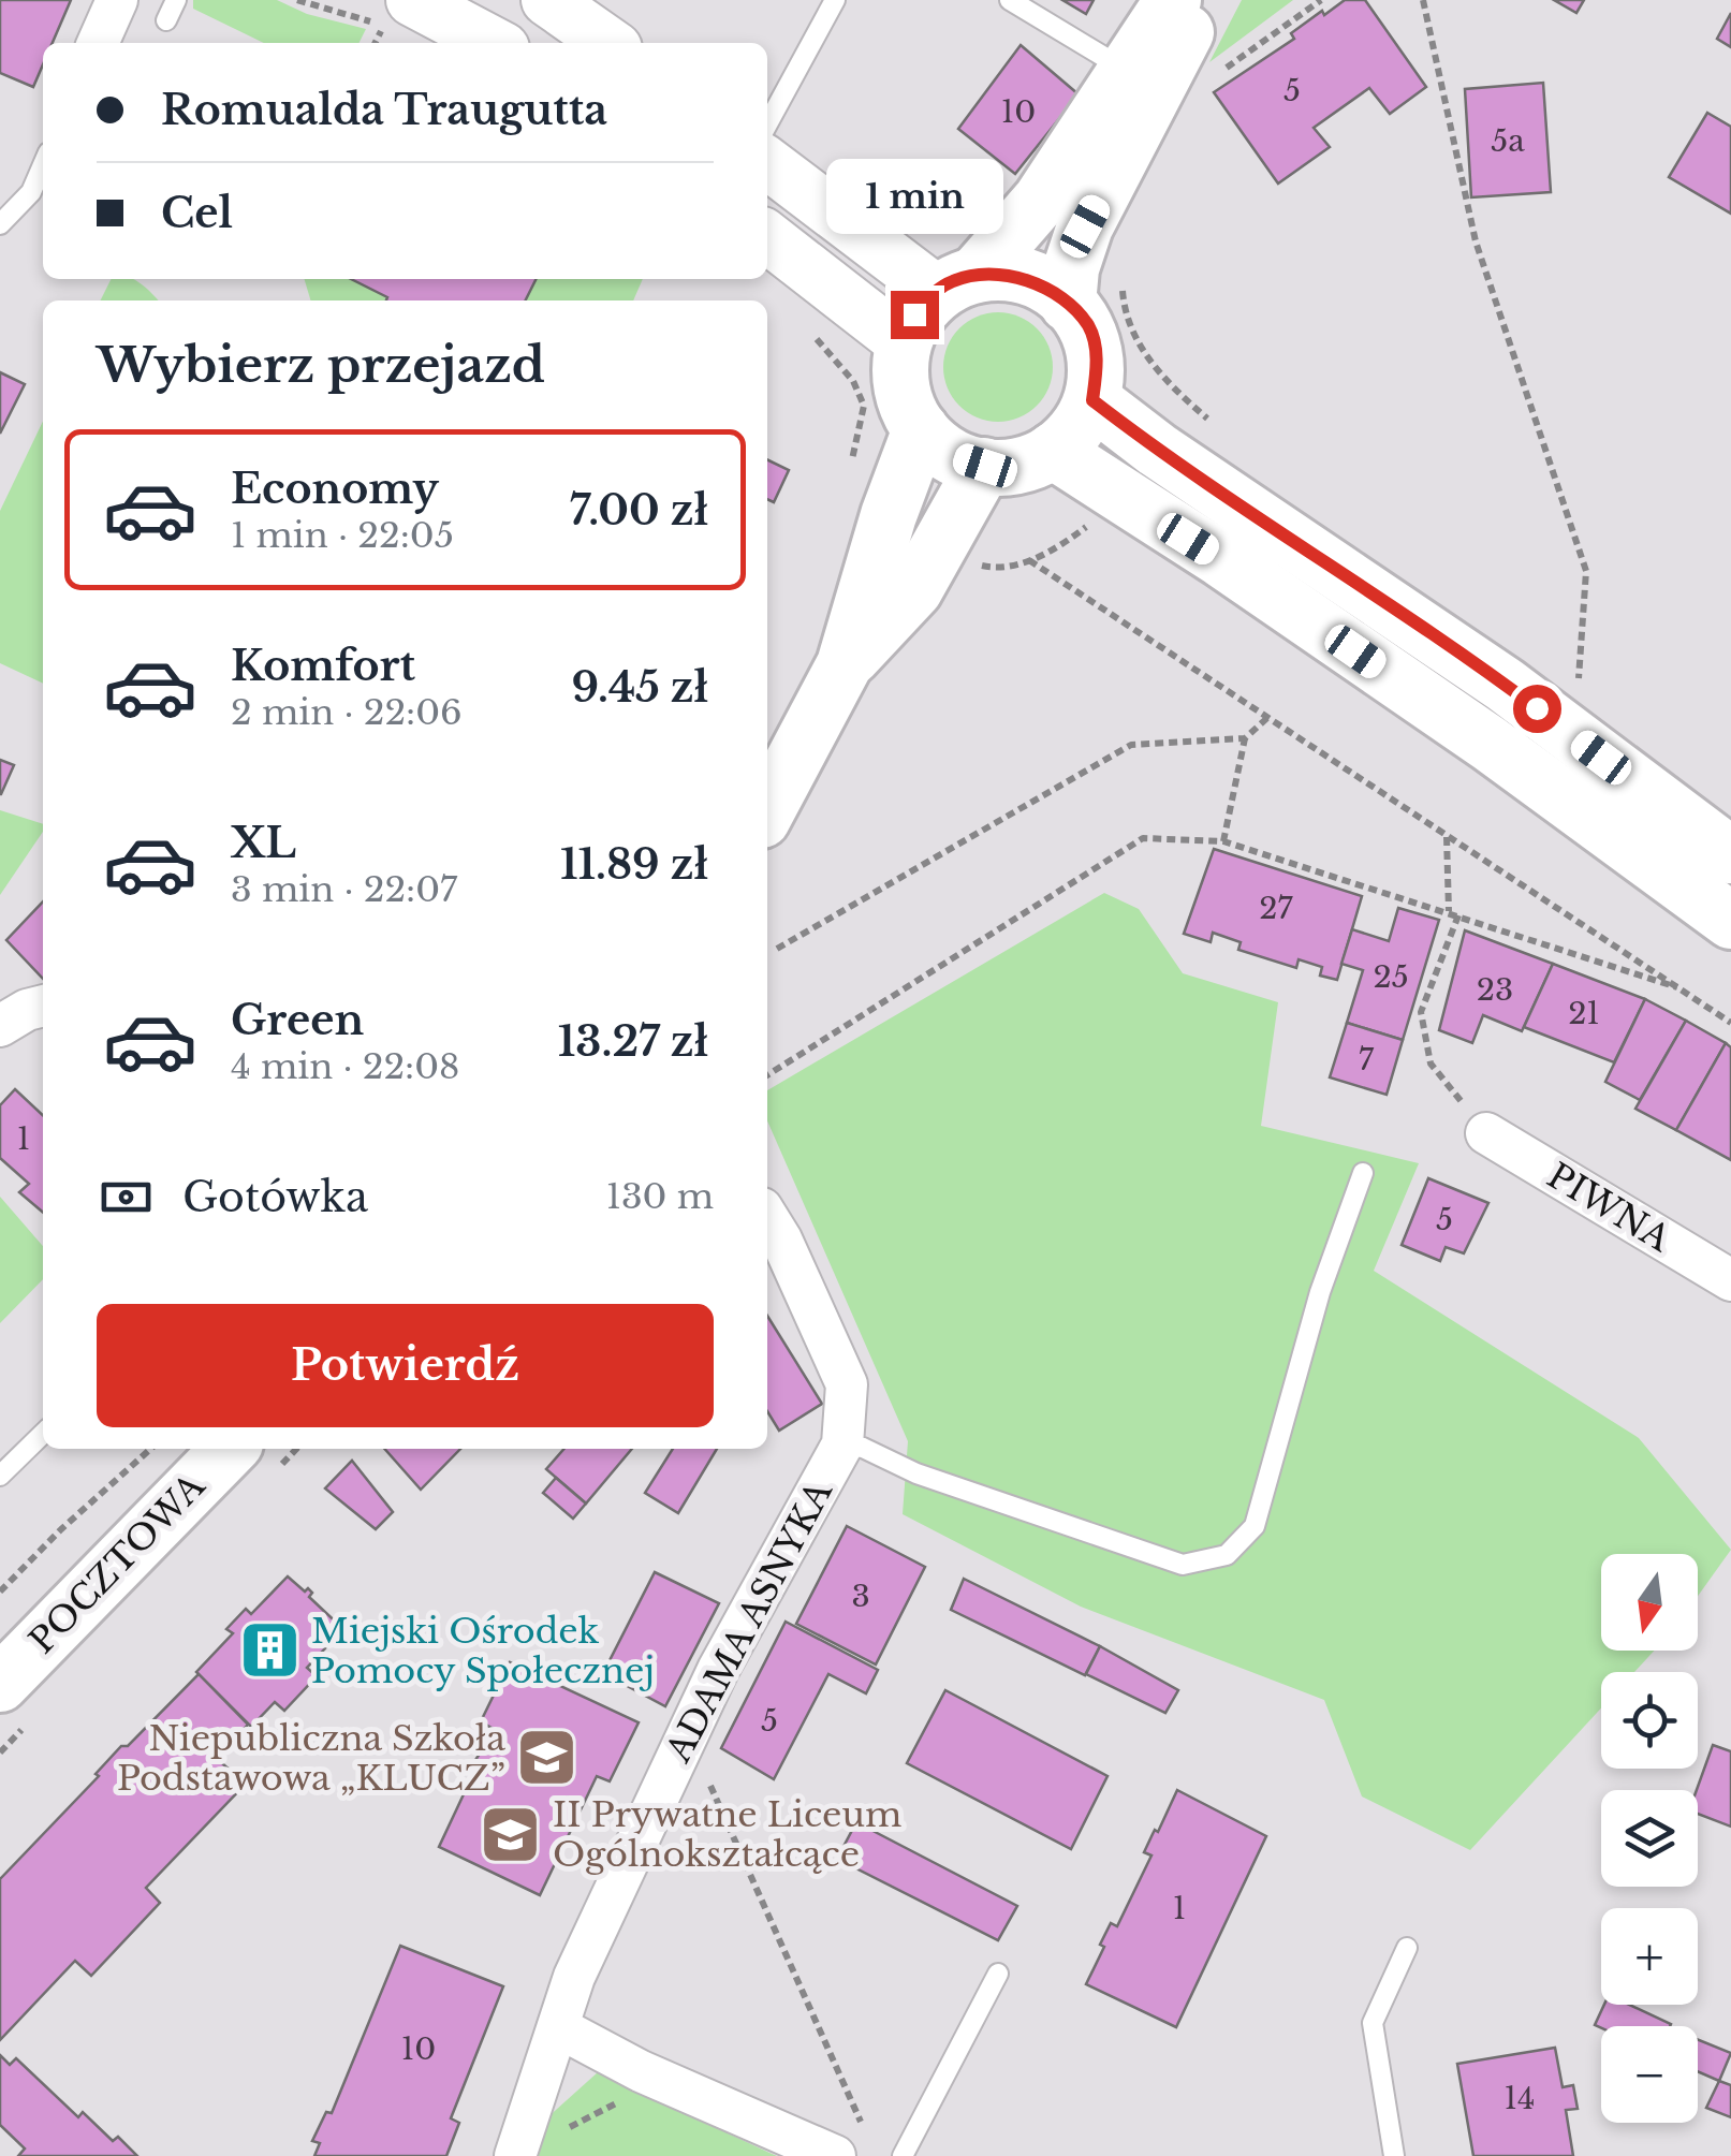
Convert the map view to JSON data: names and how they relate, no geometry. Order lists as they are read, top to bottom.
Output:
{
  "streets": {
    "main road": ["POCZTOWA"],
    "street": ["PIWNA", "ADAMA ASNYKA"]
  },
  "places": {
    "building": ["Miejski Ośrodek Pomocy Społecznej"],
    "school or university": ["Niepubliczna Szkoła Podstawowa „KLUCZ”", "II Prywatne Liceum Ogólnokształcące"]
  },
  "house_numbers": [
    "5",
    "10",
    "5a",
    "27",
    "25",
    "23",
    "21",
    "7",
    "1",
    "5",
    "3",
    "5",
    "1",
    "10",
    "14"
  ],
  "north": "bottom",
  "page": {
    "banner": ["Romualda Traugutta", "Cel"],
    "bubble": "1 min",
    "heading": "Wybierz przejazd",
    "list": [
      {
        "name": "Economy",
        "note": "1 min · 22:05",
        "value": "7.00 zł"
      },
      {
        "name": "Komfort",
        "note": "2 min · 22:06",
        "value": "9.45 zł"
      },
      {
        "name": "XL",
        "note": "3 min · 22:07",
        "value": "11.89 zł"
      },
      {
        "name": "Green",
        "note": "4 min · 22:08",
        "value": "13.27 zł"
      }
    ],
    "pay": ["Gotówka", "130 m"],
    "buttons": "Potwierdź",
    "map_buttons": ["+", "−"]
  }
}
